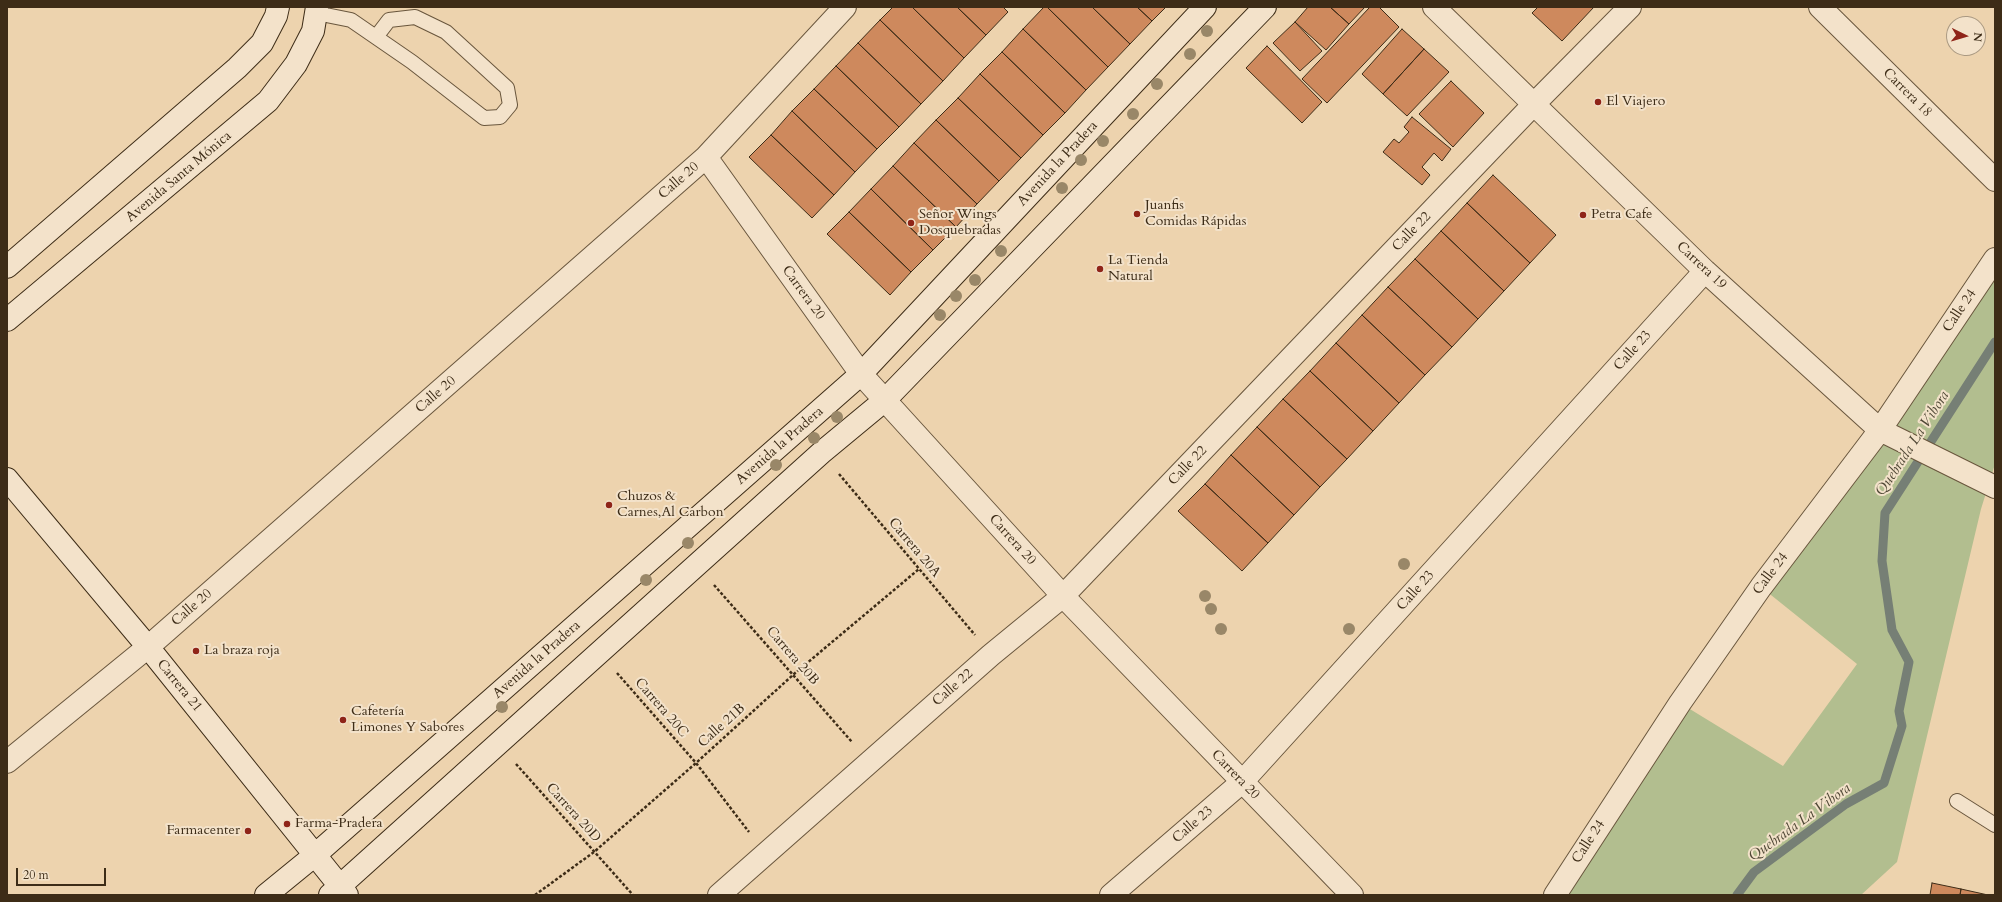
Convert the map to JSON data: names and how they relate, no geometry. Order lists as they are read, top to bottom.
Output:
{
  "streets": {
    "street": [
      "Carrera 18",
      "Avenida la Pradera",
      "Avenida Santa Mónica",
      "Calle 20",
      "Calle 22",
      "Carrera 19",
      "Carrera 20",
      "Calle 24",
      "Calle 23",
      "Carrera 21"
    ],
    "path": [
      "Carrera 20A",
      "Carrera 20B",
      "Carrera 20C",
      "Calle 21B",
      "Carrera 20D"
    ]
  },
  "crossings": [
    ["Avenida la Pradera", "Carrera 20"],
    ["Avenida la Pradera", "Carrera 21"],
    ["Calle 20", "Carrera 20"],
    ["Calle 20", "Carrera 21"],
    ["Calle 22", "Carrera 19"],
    ["Calle 22", "Carrera 20"],
    ["Calle 22", "Carrera 20A"],
    ["Calle 22", "Carrera 20B"],
    ["Calle 22", "Carrera 20C"],
    ["Carrera 19", "Calle 24"],
    ["Carrera 19", "Calle 23"],
    ["Carrera 20", "Calle 23"],
    ["Carrera 20A", "Calle 21B"],
    ["Carrera 20B", "Calle 21B"],
    ["Carrera 20C", "Calle 21B"],
    ["Calle 21B", "Carrera 20D"]
  ],
  "water": ["Quebrada La Vibora"],
  "places": [
    "El Viajero",
    "Juanfis Comidas Rápidas",
    "Petra Cafe",
    "Señor Wings Dosquebradas",
    "La Tienda Natural",
    "Chuzos & Carnes,Al Carbon",
    "La braza roja",
    "Cafetería Limones Y Sabores",
    "Farma-Pradera",
    "Farmacenter"
  ],
  "scale_bar": "20 m",
  "north": "right"
}
